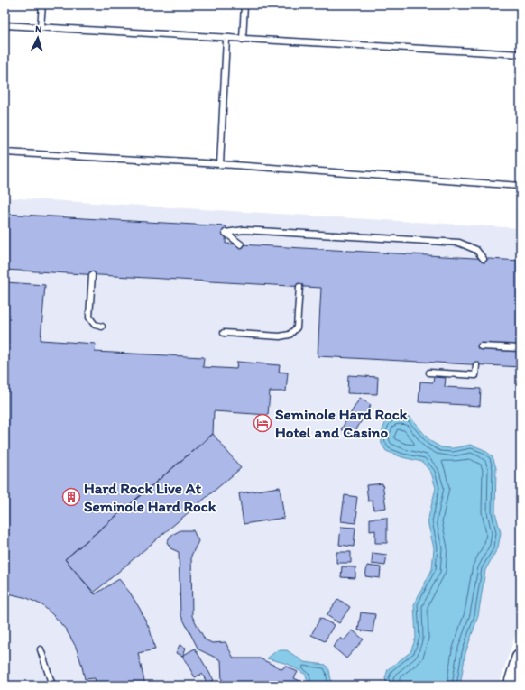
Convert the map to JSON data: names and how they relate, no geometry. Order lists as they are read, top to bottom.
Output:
{
  "places": {
    "hotel": ["Seminole Hard Rock Hotel and Casino"],
    "building": ["Hard Rock Live At Seminole Hard Rock"]
  },
  "north": "top"
}
